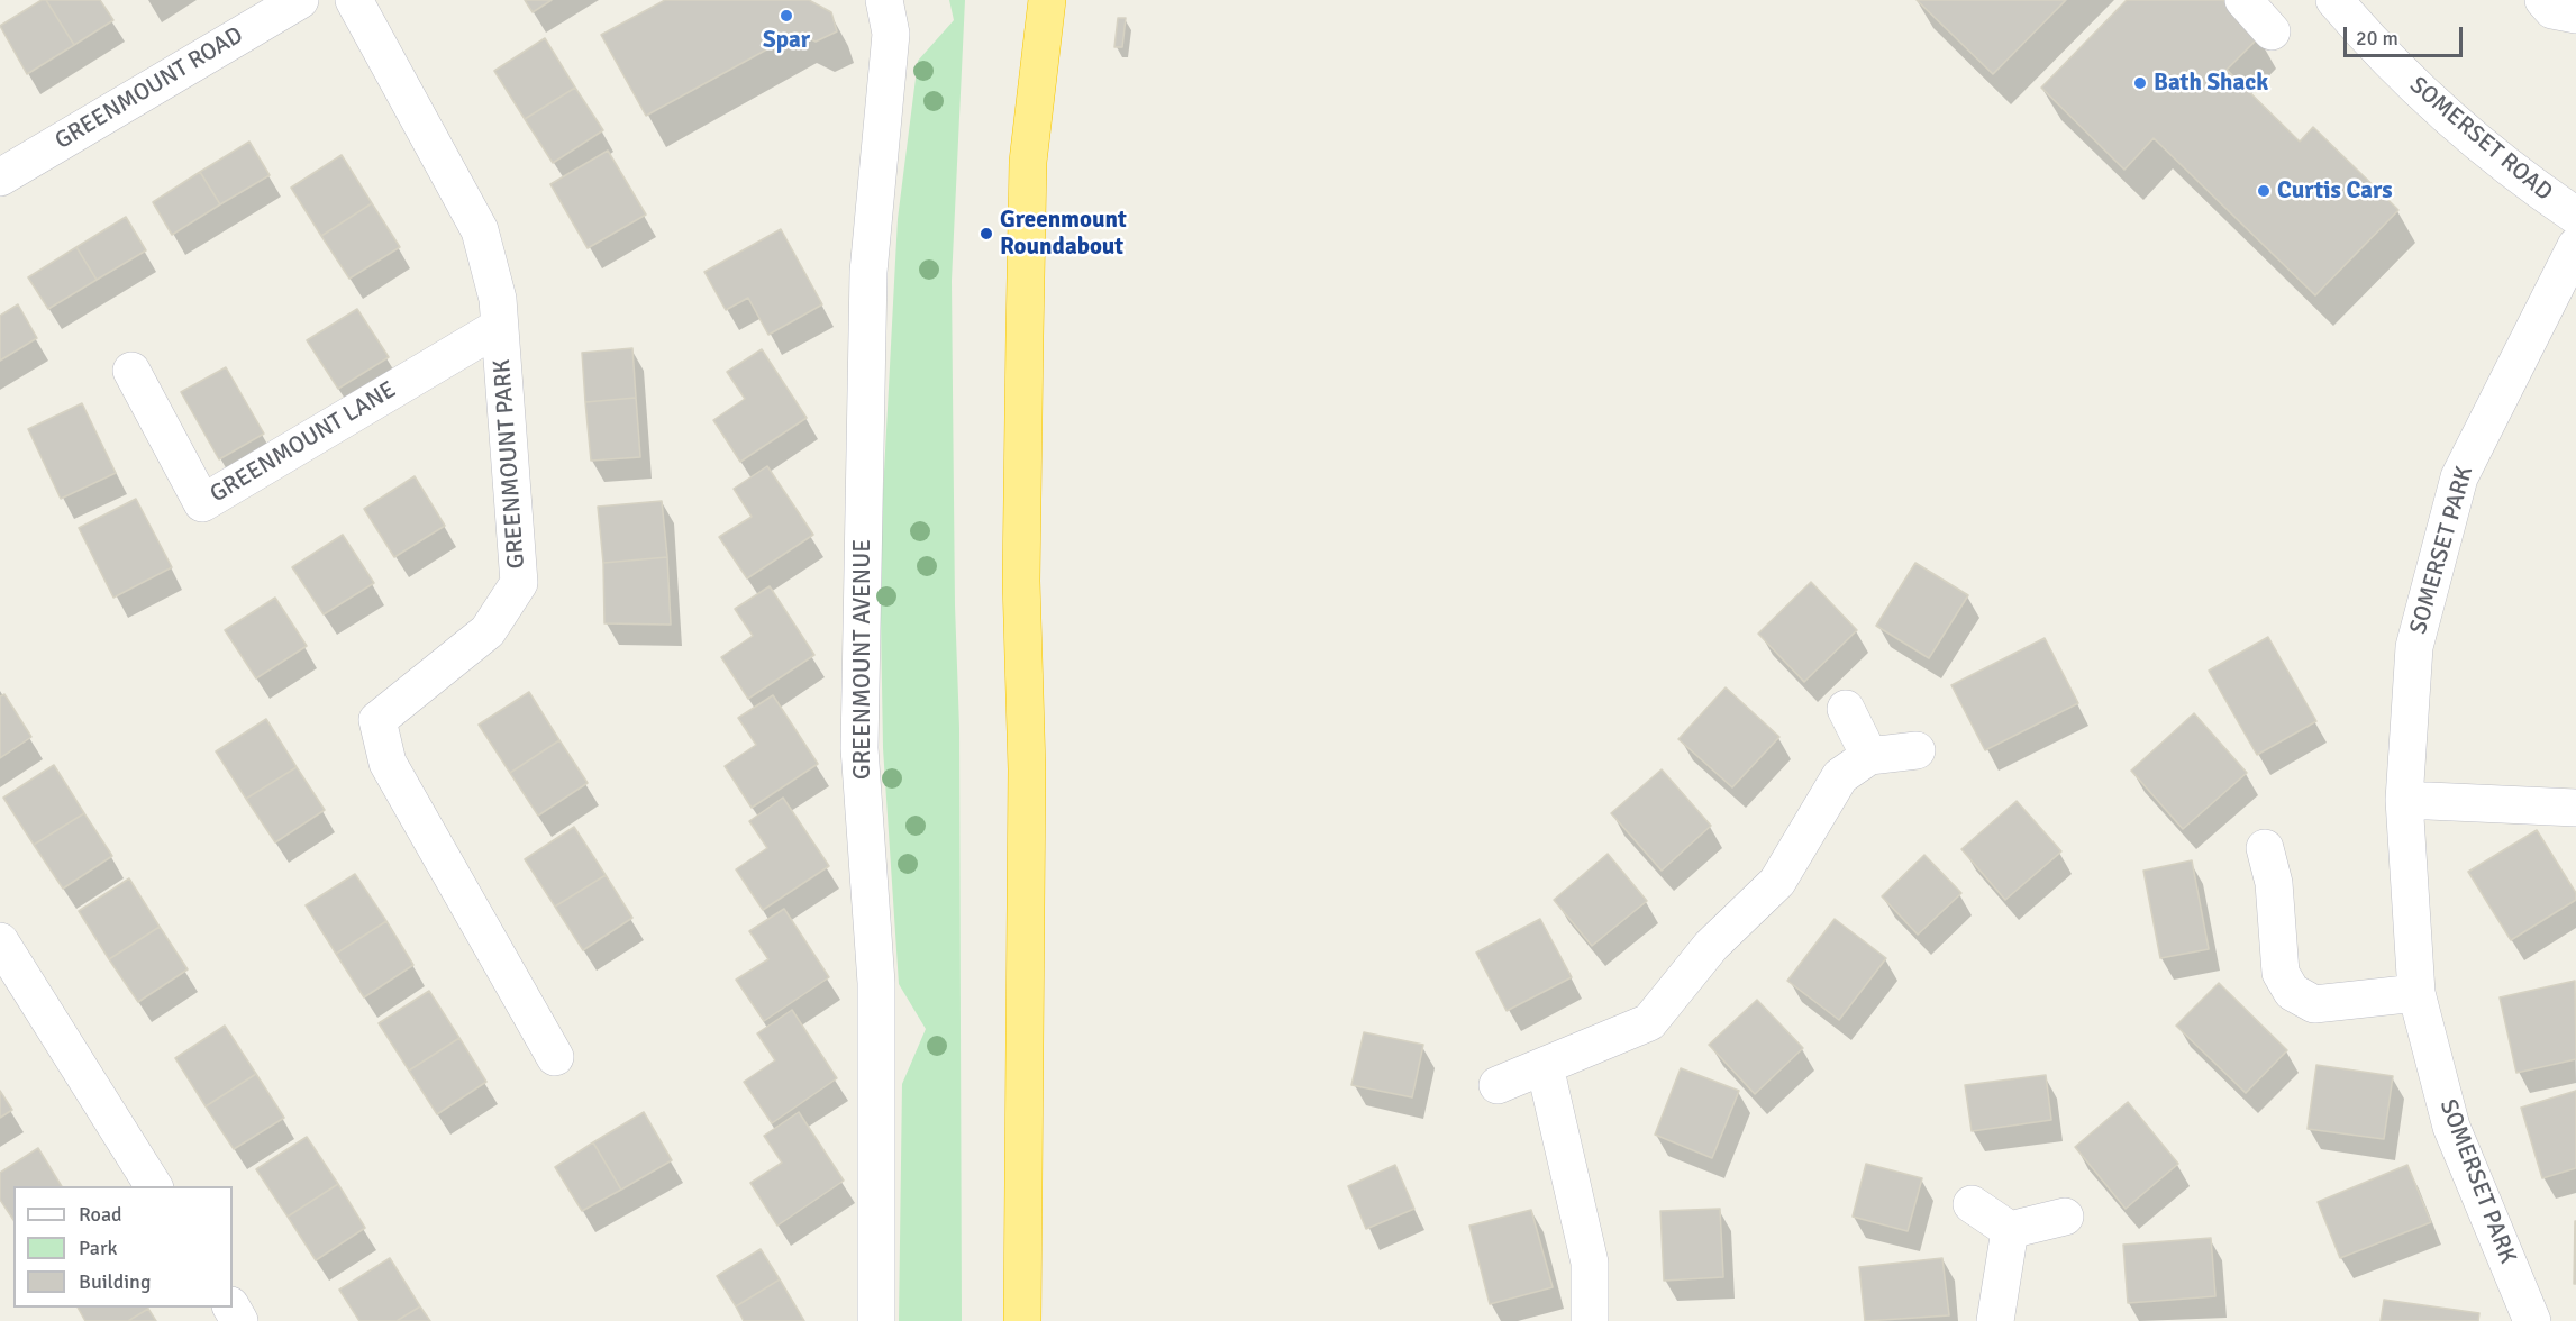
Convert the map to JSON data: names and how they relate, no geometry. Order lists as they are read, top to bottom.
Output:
{
  "streets": {
    "street": [
      "GREENMOUNT ROAD",
      "SOMERSET ROAD",
      "GREENMOUNT LANE",
      "GREENMOUNT PARK",
      "SOMERSET PARK",
      "GREENMOUNT AVENUE"
    ]
  },
  "crossings": [
    ["GREENMOUNT LANE", "GREENMOUNT PARK"]
  ],
  "places": [
    "Spar",
    "Bath Shack",
    "Curtis Cars",
    "Greenmount Roundabout"
  ],
  "legend": ["Road", "Park", "Building"],
  "scale_bar": "20 m"
}
